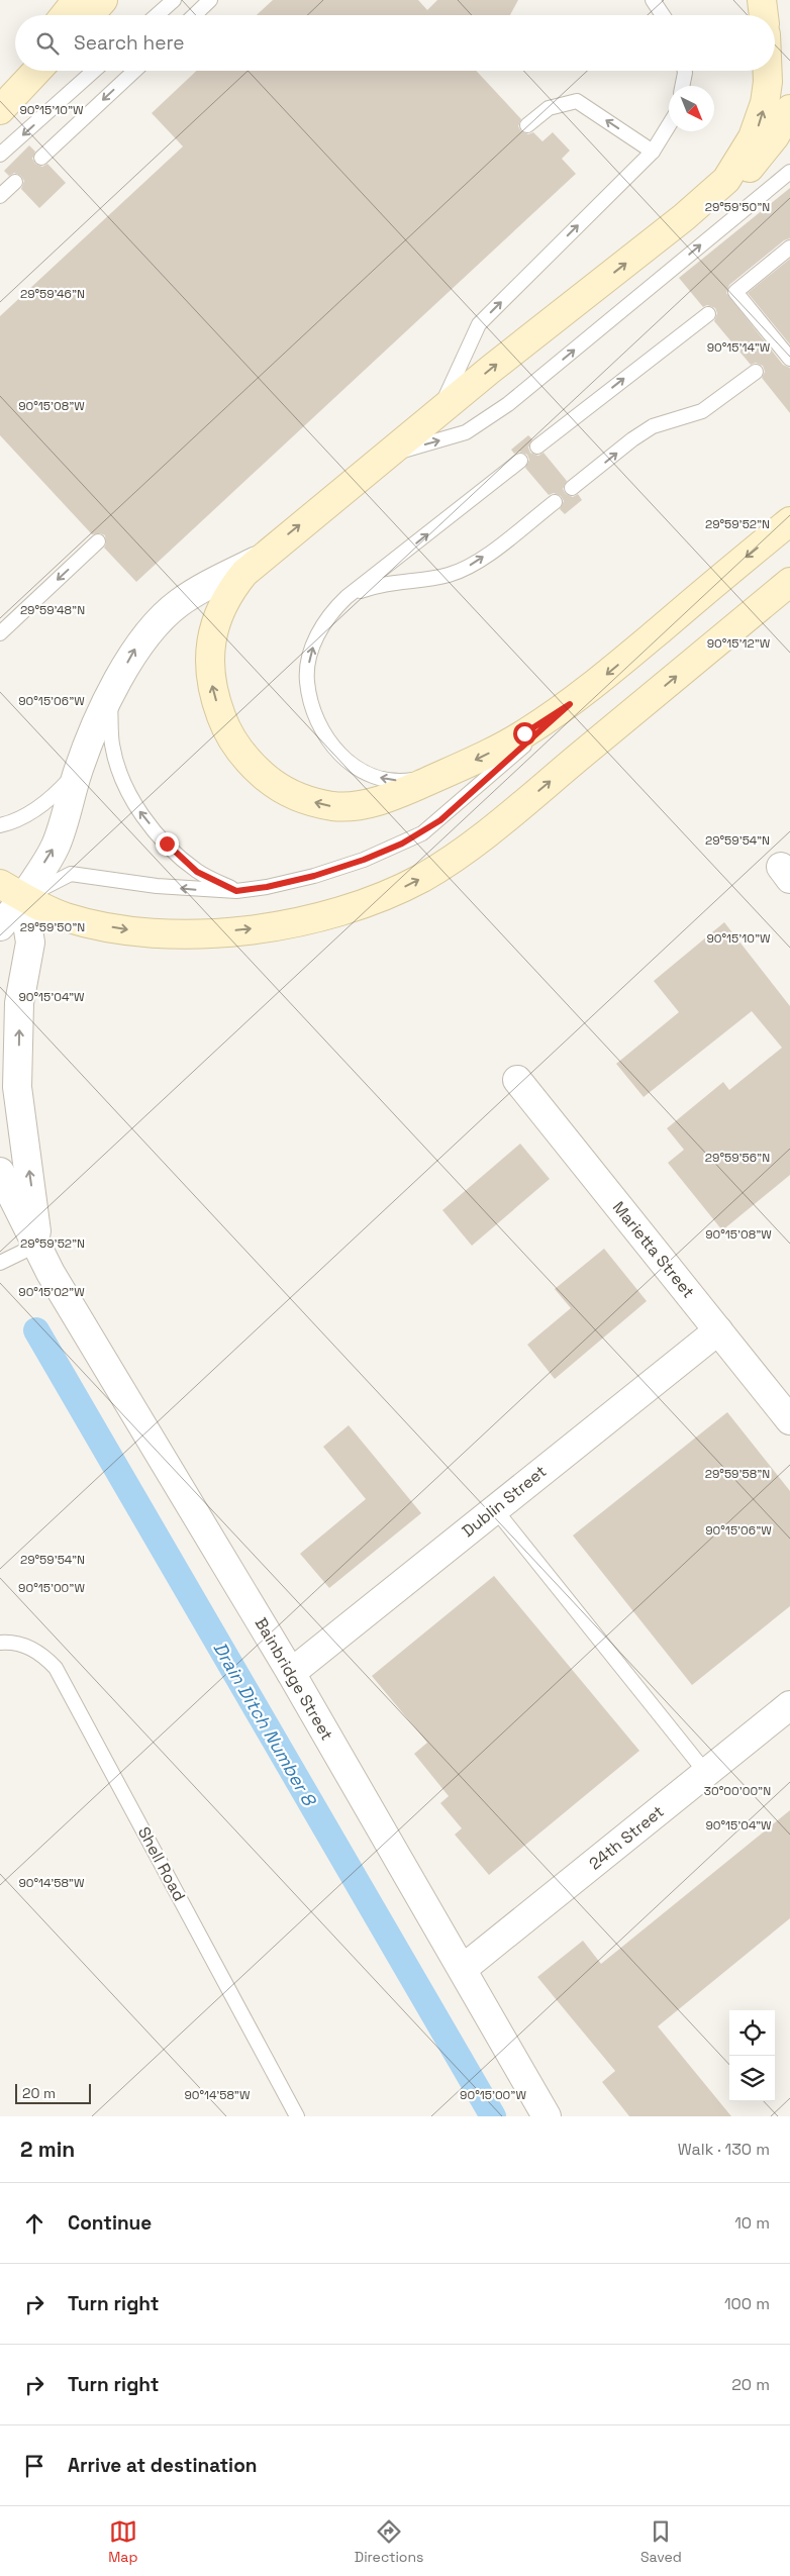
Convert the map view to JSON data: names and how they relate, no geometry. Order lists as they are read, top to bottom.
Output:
{
  "streets": {
    "street": [
      "Marietta Street",
      "Dublin Street",
      "Bainbridge Street",
      "24th Street"
    ],
    "lane": ["Shell Road"]
  },
  "crossings": [
    ["Marietta Street", "Dublin Street"],
    ["Dublin Street", "Bainbridge Street"],
    ["Bainbridge Street", "24th Street"]
  ],
  "water": ["Drain Ditch Number 8"],
  "scale_bar": "20 m",
  "north": "bottom right",
  "page": {
    "search": "Search here",
    "scale": "20 m",
    "heading": ["2 min", "Walk · 130 m"],
    "list": [
      ["Continue", "10 m"],
      ["Turn right", "100 m"],
      ["Turn right", "20 m"],
      "Arrive at destination"
    ],
    "nav": ["Map", "Directions", "Saved"]
  },
  "coordinates": [
    "90°15'10\"W",
    "29°59'50\"N",
    "29°59'46\"N",
    "90°15'14\"W",
    "90°15'08\"W",
    "29°59'52\"N",
    "29°59'48\"N",
    "90°15'12\"W",
    "90°15'06\"W",
    "29°59'54\"N",
    "90°15'04\"W",
    "29°59'56\"N",
    "90°15'02\"W",
    "29°59'58\"N",
    "90°15'00\"W",
    "30°00'00\"N",
    "90°14'58\"W"
  ]
}
